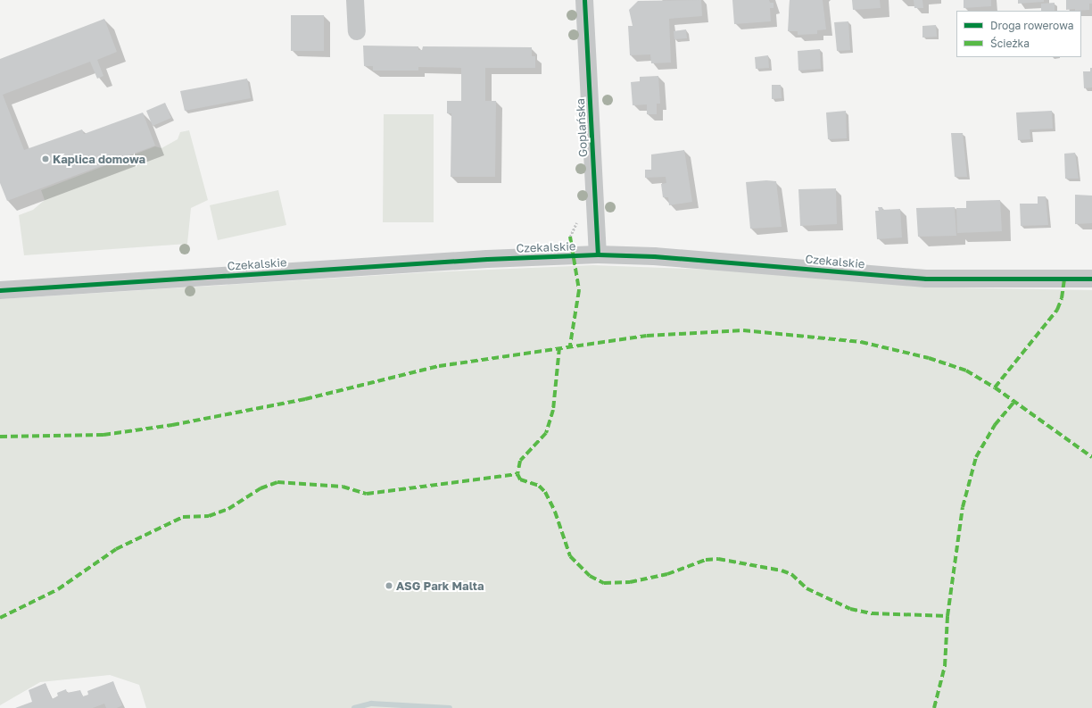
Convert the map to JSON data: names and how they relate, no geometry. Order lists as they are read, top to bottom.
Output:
{
  "streets": {
    "street": ["Goplańska", "Czekalskie"]
  },
  "crossings": [
    ["Goplańska", "Czekalskie"]
  ],
  "places": ["Kaplica domowa", "ASG Park Malta"],
  "legend": ["Droga rowerowa", "Ścieżka"]
}
